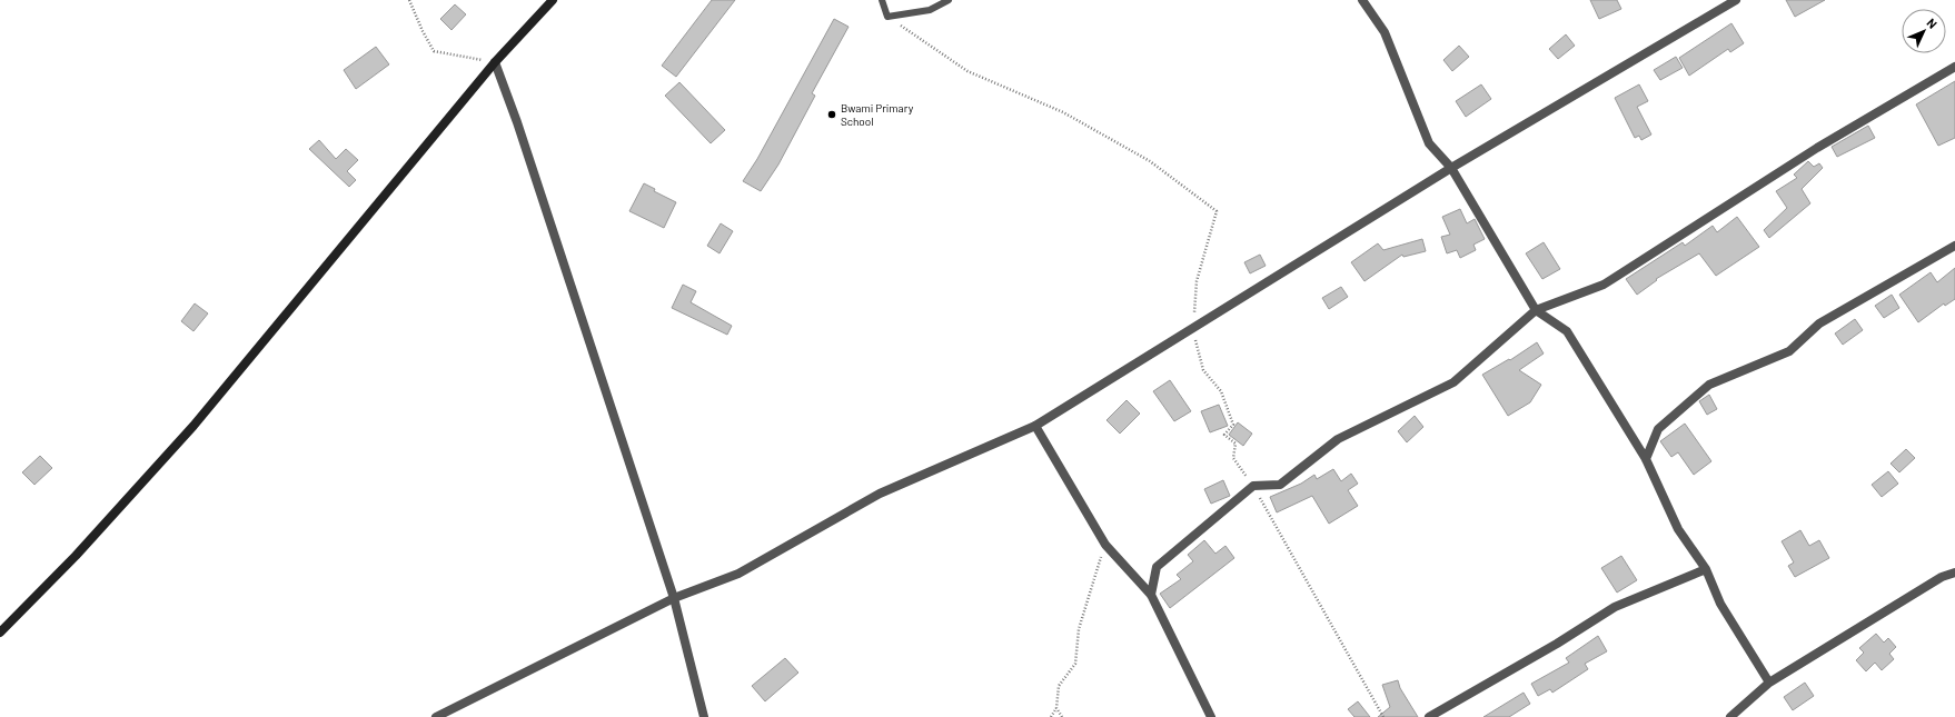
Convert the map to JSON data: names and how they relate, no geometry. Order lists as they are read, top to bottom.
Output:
{
  "places": ["Bwami Primary School"],
  "north": "top right"
}
